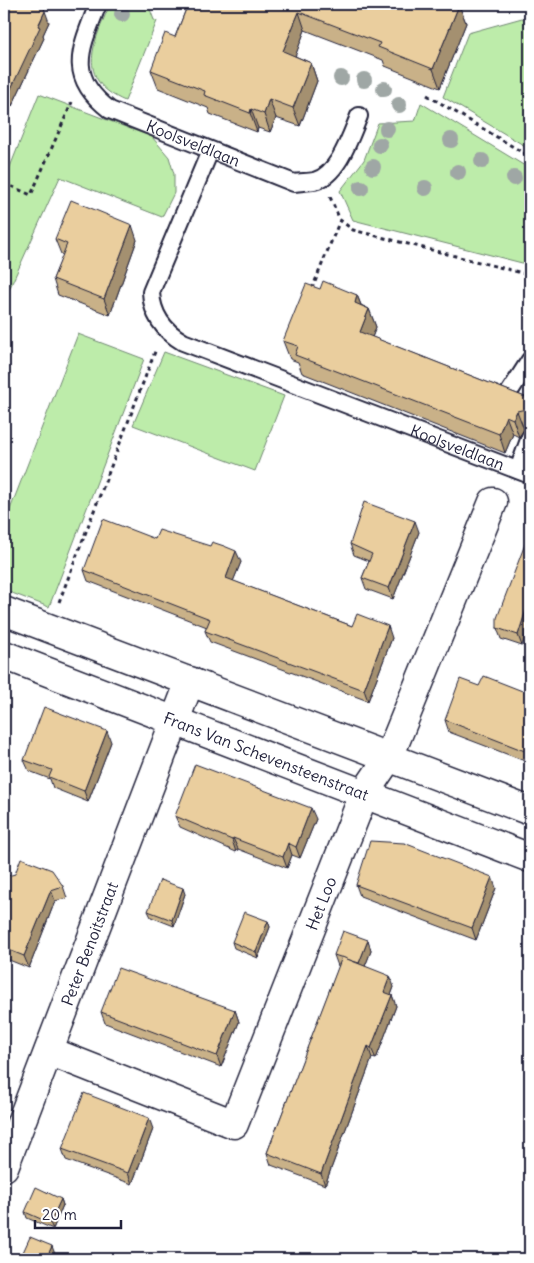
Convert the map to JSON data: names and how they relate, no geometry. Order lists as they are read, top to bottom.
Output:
{
  "streets": {
    "street": ["Frans Van Schevensteenstraat", "Het Loo", "Peter Benoitstraat"],
    "lane": ["Koolsveldlaan"]
  },
  "crossings": [
    ["Frans Van Schevensteenstraat", "Het Loo"],
    ["Frans Van Schevensteenstraat", "Peter Benoitstraat"],
    ["Het Loo", "Peter Benoitstraat"]
  ],
  "scale_bar": "20 m"
}
